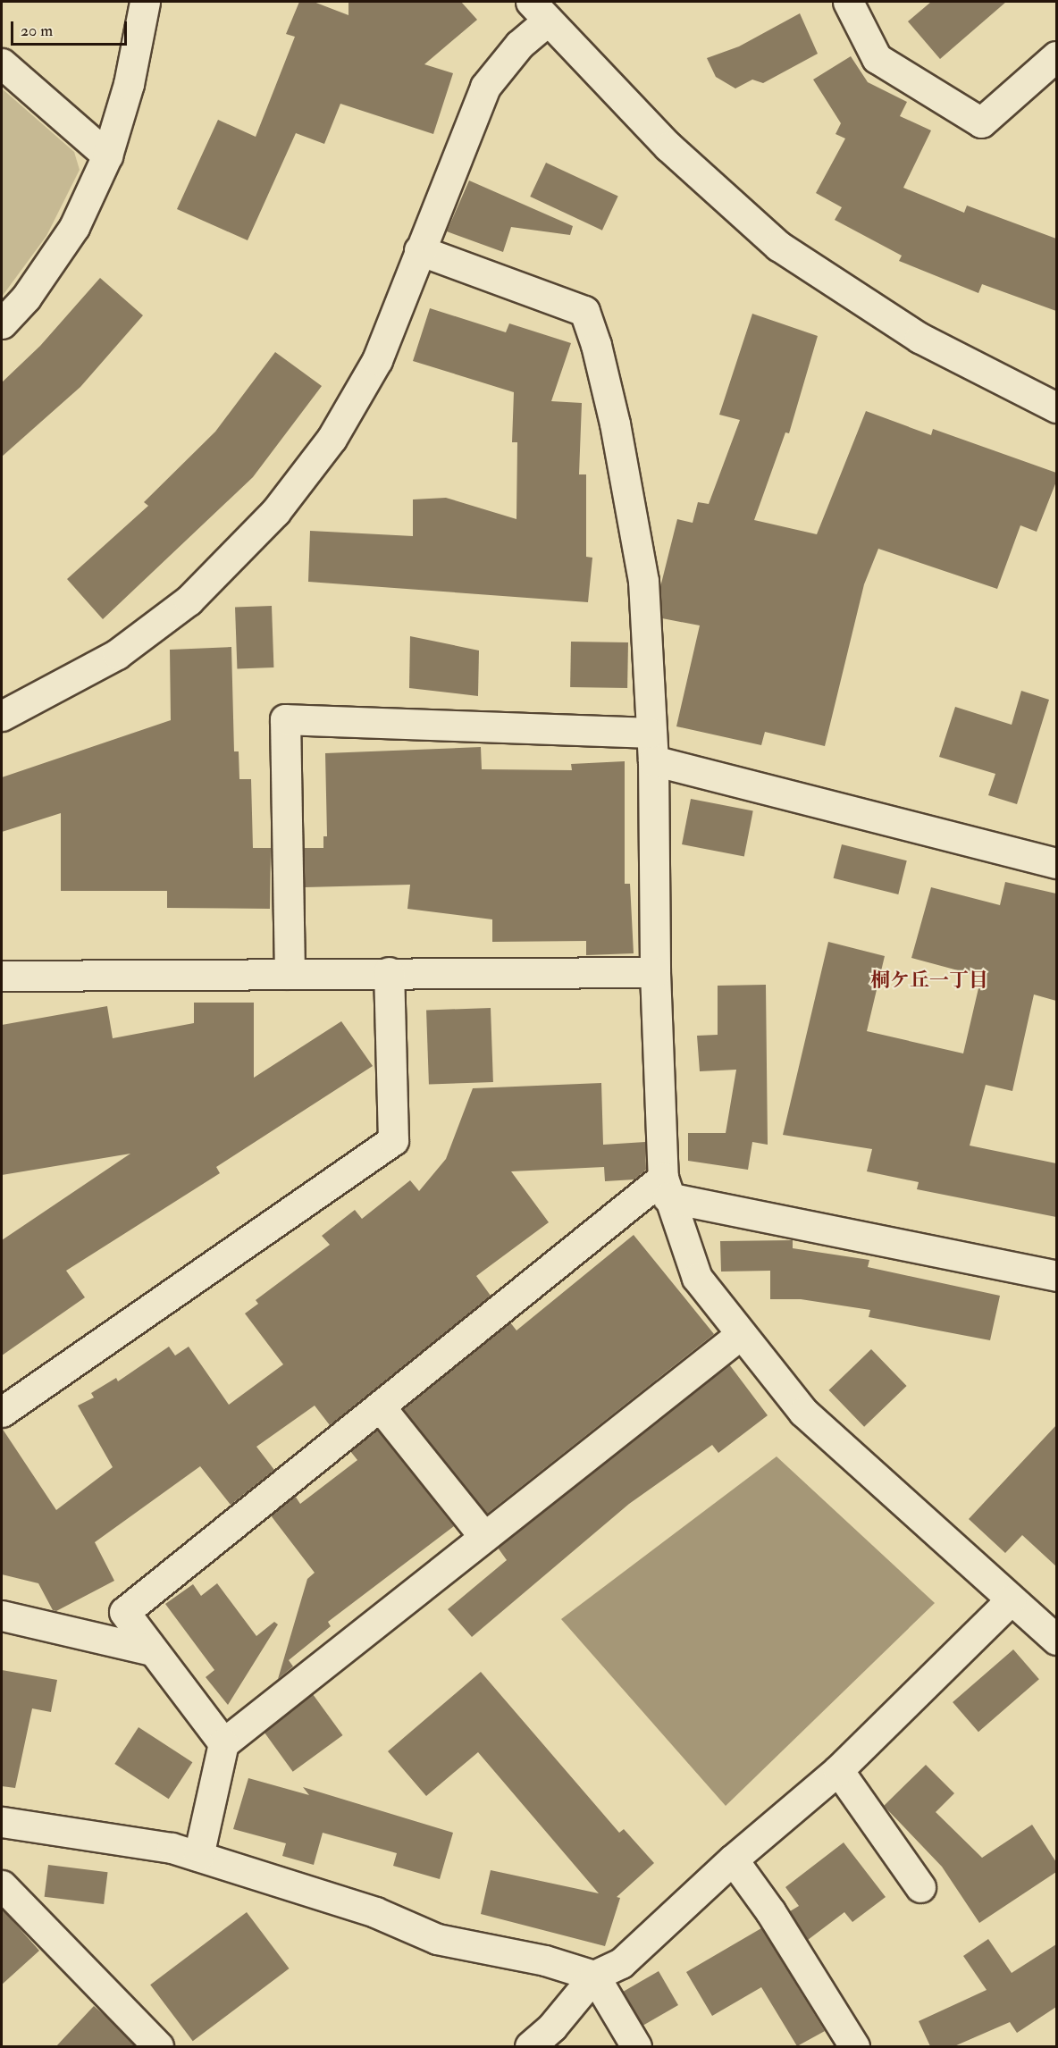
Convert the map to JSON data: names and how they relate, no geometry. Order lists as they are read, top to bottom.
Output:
{
  "districts": ["桐ケ丘一丁目"],
  "scale_bar": "20 m"
}
